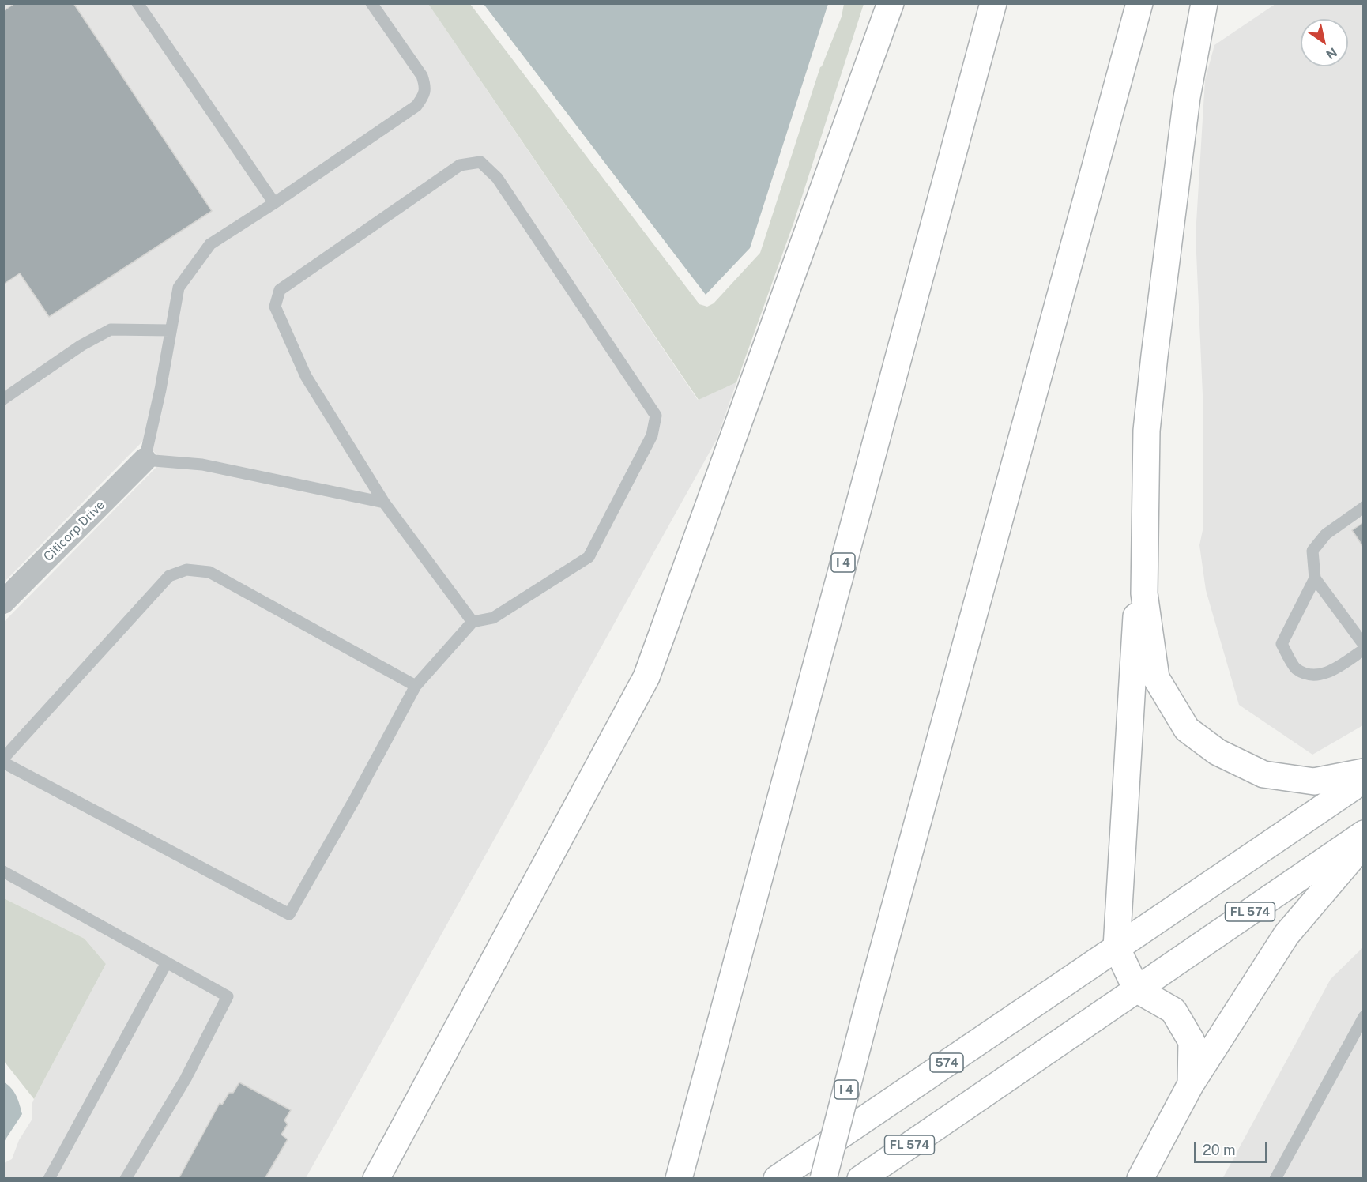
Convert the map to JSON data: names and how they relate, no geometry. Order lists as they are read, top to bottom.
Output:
{
  "streets": {
    "main road": ["I 4", "FL 574", "574"],
    "street": ["Citicorp Drive"]
  },
  "scale_bar": "20 m",
  "north": "bottom right"
}
